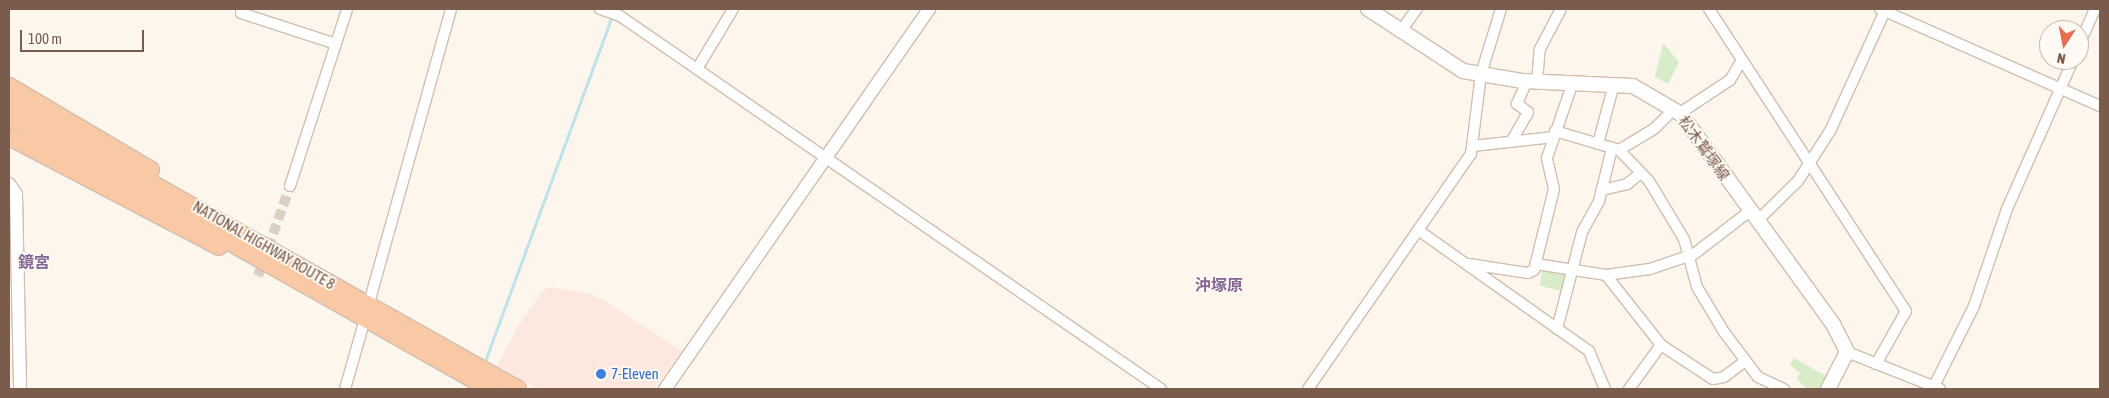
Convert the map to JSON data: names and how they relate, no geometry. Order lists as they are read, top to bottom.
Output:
{
  "streets": {
    "highway": ["NATIONAL HIGHWAY ROUTE 8"],
    "main road": ["松木鷲塚線"]
  },
  "districts": ["鏡宮", "沖塚原"],
  "places": ["7-Eleven"],
  "scale_bar": "100 m",
  "north": "bottom"
}
